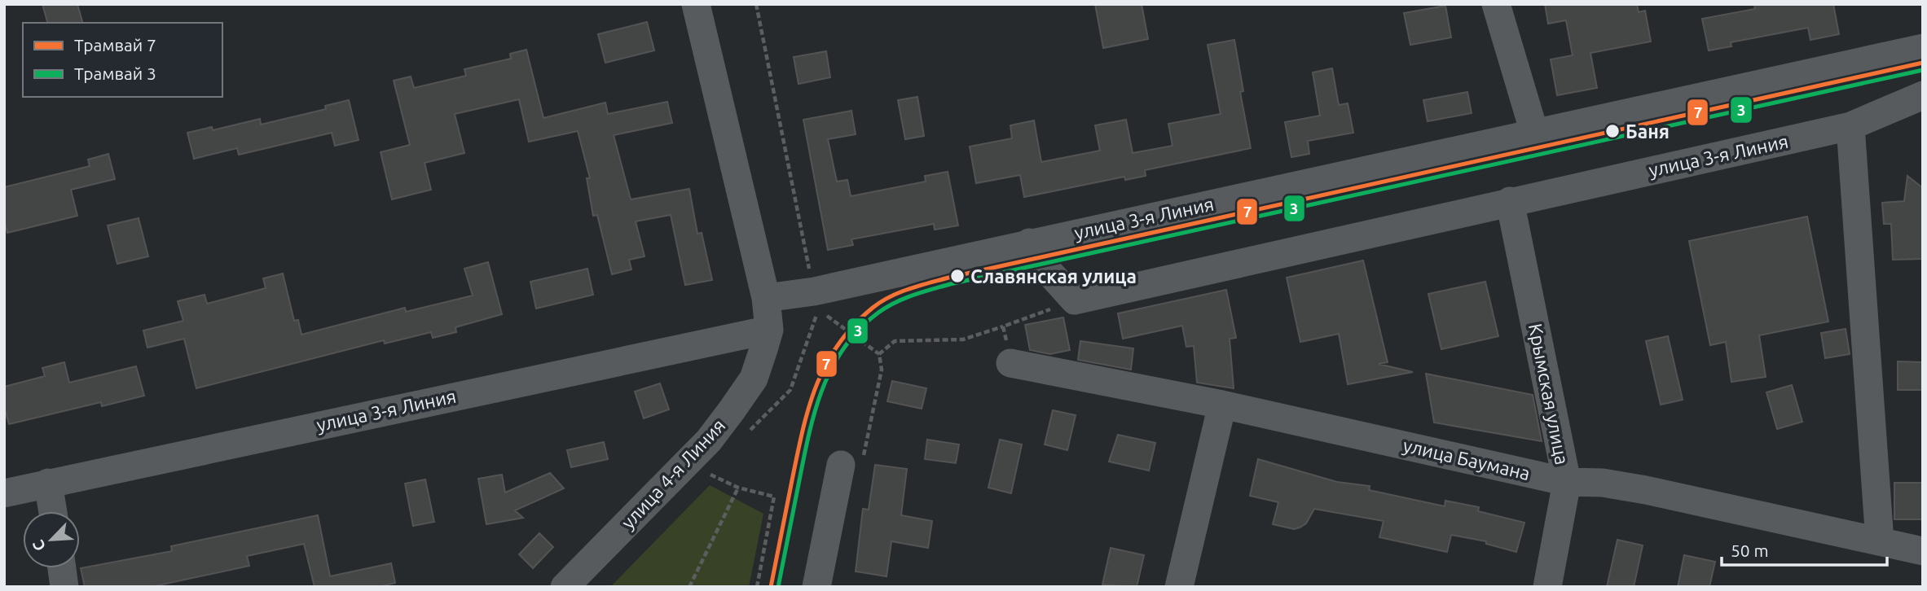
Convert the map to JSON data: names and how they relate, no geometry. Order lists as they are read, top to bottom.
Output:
{
  "streets": {
    "street": [
      "улица 3-я Линия",
      "Крымская улица",
      "улица Баумана",
      "улица 4-я Линия"
    ]
  },
  "crossings": [
    ["улица 3-я Линия", "Крымская улица"],
    ["улица 3-я Линия", "улица 4-я Линия"],
    ["Крымская улица", "улица Баумана"]
  ],
  "places": ["Баня", "Славянская улица"],
  "lines": ["tram line 7", "tram line 3"],
  "legend": ["Трамвай 7", "Трамвай 3"],
  "scale_bar": "50 m",
  "north": "bottom left"
}
